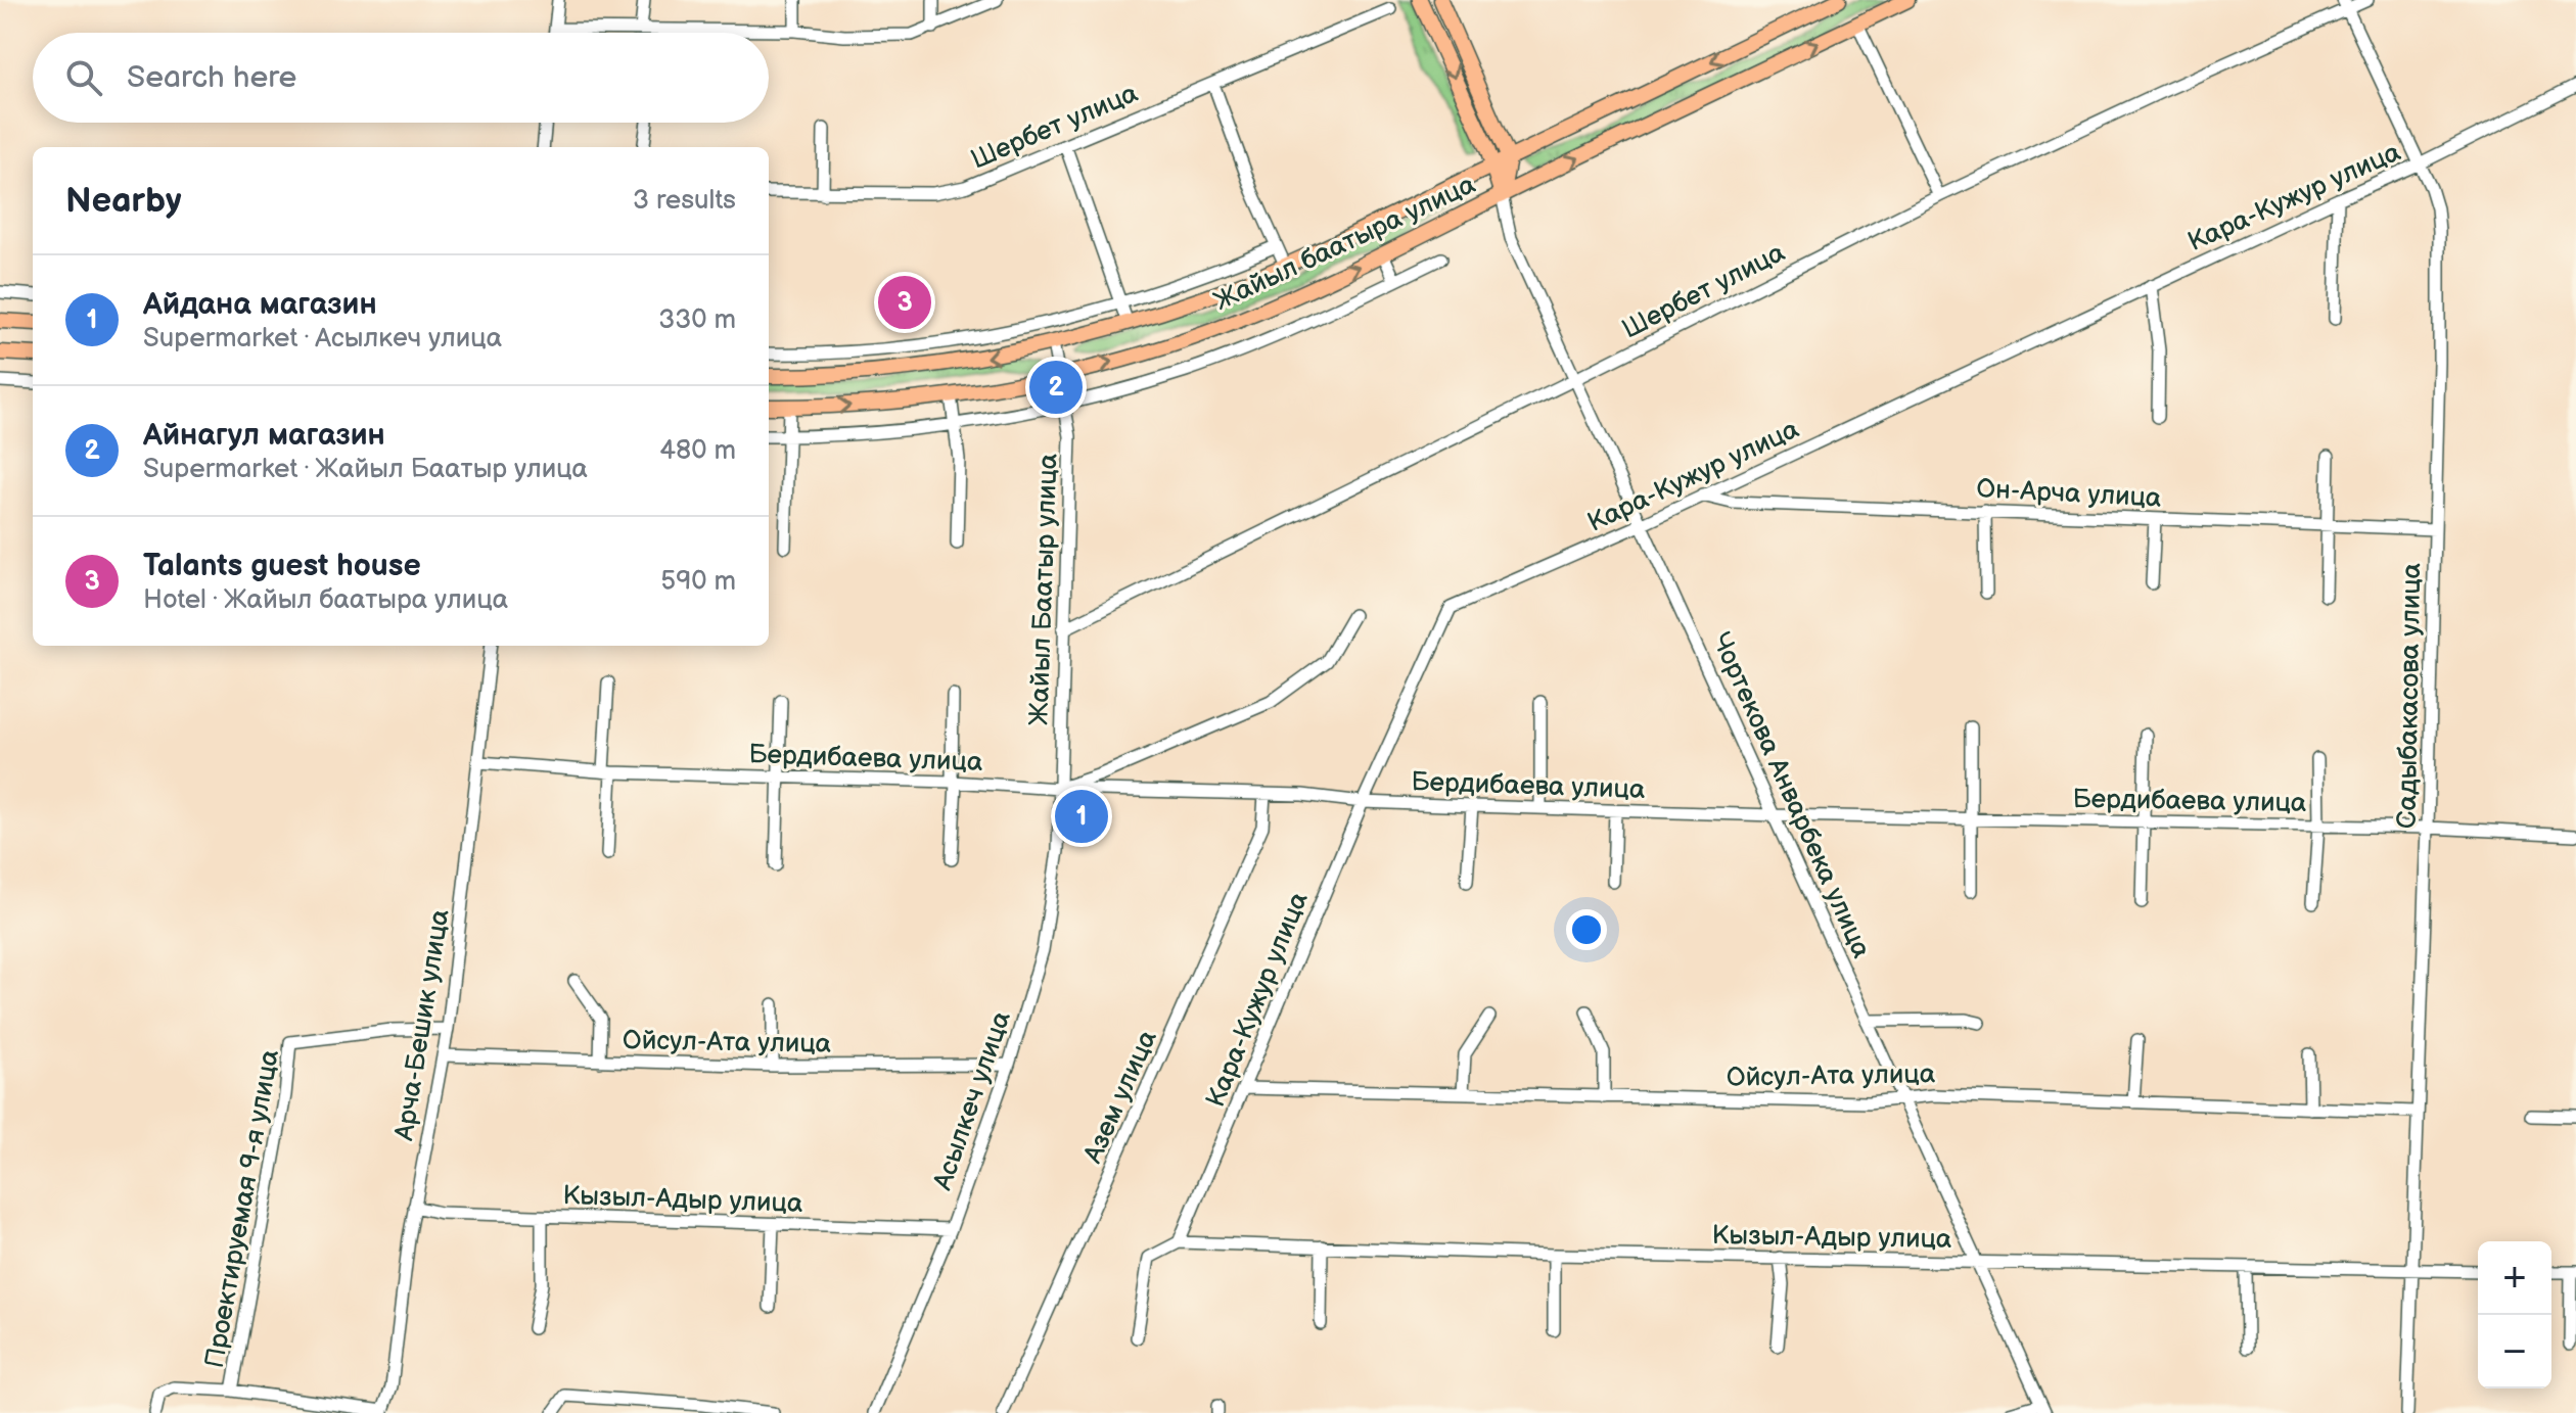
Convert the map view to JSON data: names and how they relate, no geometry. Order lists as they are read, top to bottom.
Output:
{
  "streets": {
    "main road": ["Жайыл баатыра улица"],
    "street": [
      "Шербет улица",
      "Кара-Кужур улица",
      "Он-Арча улица",
      "Жайыл Баатыр улица",
      "Садыбакасова улица",
      "Бердибаева улица",
      "Чортекова Анварбека улица",
      "Арча-Бешик улица",
      "Ойсул-Ата улица",
      "Азем улица",
      "Асылкеч улица",
      "Кызыл-Адыр улица",
      "Проектируемая 9-я улица"
    ]
  },
  "crossings": [
    ["Шербет улица", "Жайыл Баатыр улица"],
    ["Шербет улица", "Садыбакасова улица"],
    ["Шербет улица", "Чортекова Анварбека улица"],
    ["Кара-Кужур улица", "Он-Арча улица"],
    ["Кара-Кужур улица", "Садыбакасова улица"],
    ["Кара-Кужур улица", "Бердибаева улица"],
    ["Кара-Кужур улица", "Чортекова Анварбека улица"],
    ["Кара-Кужур улица", "Ойсул-Ата улица"],
    ["Кара-Кужур улица", "Кызыл-Адыр улица"],
    ["Жайыл баатыра улица", "Жайыл Баатыр улица"],
    ["Жайыл баатыра улица", "Чортекова Анварбека улица"],
    ["Он-Арча улица", "Садыбакасова улица"],
    ["Жайыл Баатыр улица", "Бердибаева улица"],
    ["Жайыл Баатыр улица", "Асылкеч улица"],
    ["Садыбакасова улица", "Бердибаева улица"],
    ["Садыбакасова улица", "Ойсул-Ата улица"],
    ["Садыбакасова улица", "Кызыл-Адыр улица"],
    ["Бердибаева улица", "Чортекова Анварбека улица"],
    ["Бердибаева улица", "Арча-Бешик улица"],
    ["Бердибаева улица", "Азем улица"],
    ["Бердибаева улица", "Асылкеч улица"],
    ["Чортекова Анварбека улица", "Ойсул-Ата улица"],
    ["Чортекова Анварбека улица", "Кызыл-Адыр улица"],
    ["Арча-Бешик улица", "Ойсул-Ата улица"],
    ["Арча-Бешик улица", "Кызыл-Адыр улица"],
    ["Арча-Бешик улица", "Проектируемая 9-я улица"],
    ["Ойсул-Ата улица", "Асылкеч улица"],
    ["Асылкеч улица", "Кызыл-Адыр улица"]
  ],
  "page": {
    "search": "Search here",
    "heading": ["Nearby", "3 results"],
    "list": [
      {
        "mark": "1",
        "name": "Айдана магазин",
        "note": "Supermarket · Асылкеч улица",
        "value": "330 m"
      },
      {
        "mark": "2",
        "name": "Айнагул магазин",
        "note": "Supermarket · Жайыл Баатыр улица",
        "value": "480 m"
      },
      {
        "mark": "3",
        "name": "Talants guest house",
        "note": "Hotel · Жайыл баатыра улица",
        "value": "590 m"
      }
    ],
    "pins": ["3", "2", "1"],
    "map_buttons": ["+", "−"]
  }
}
